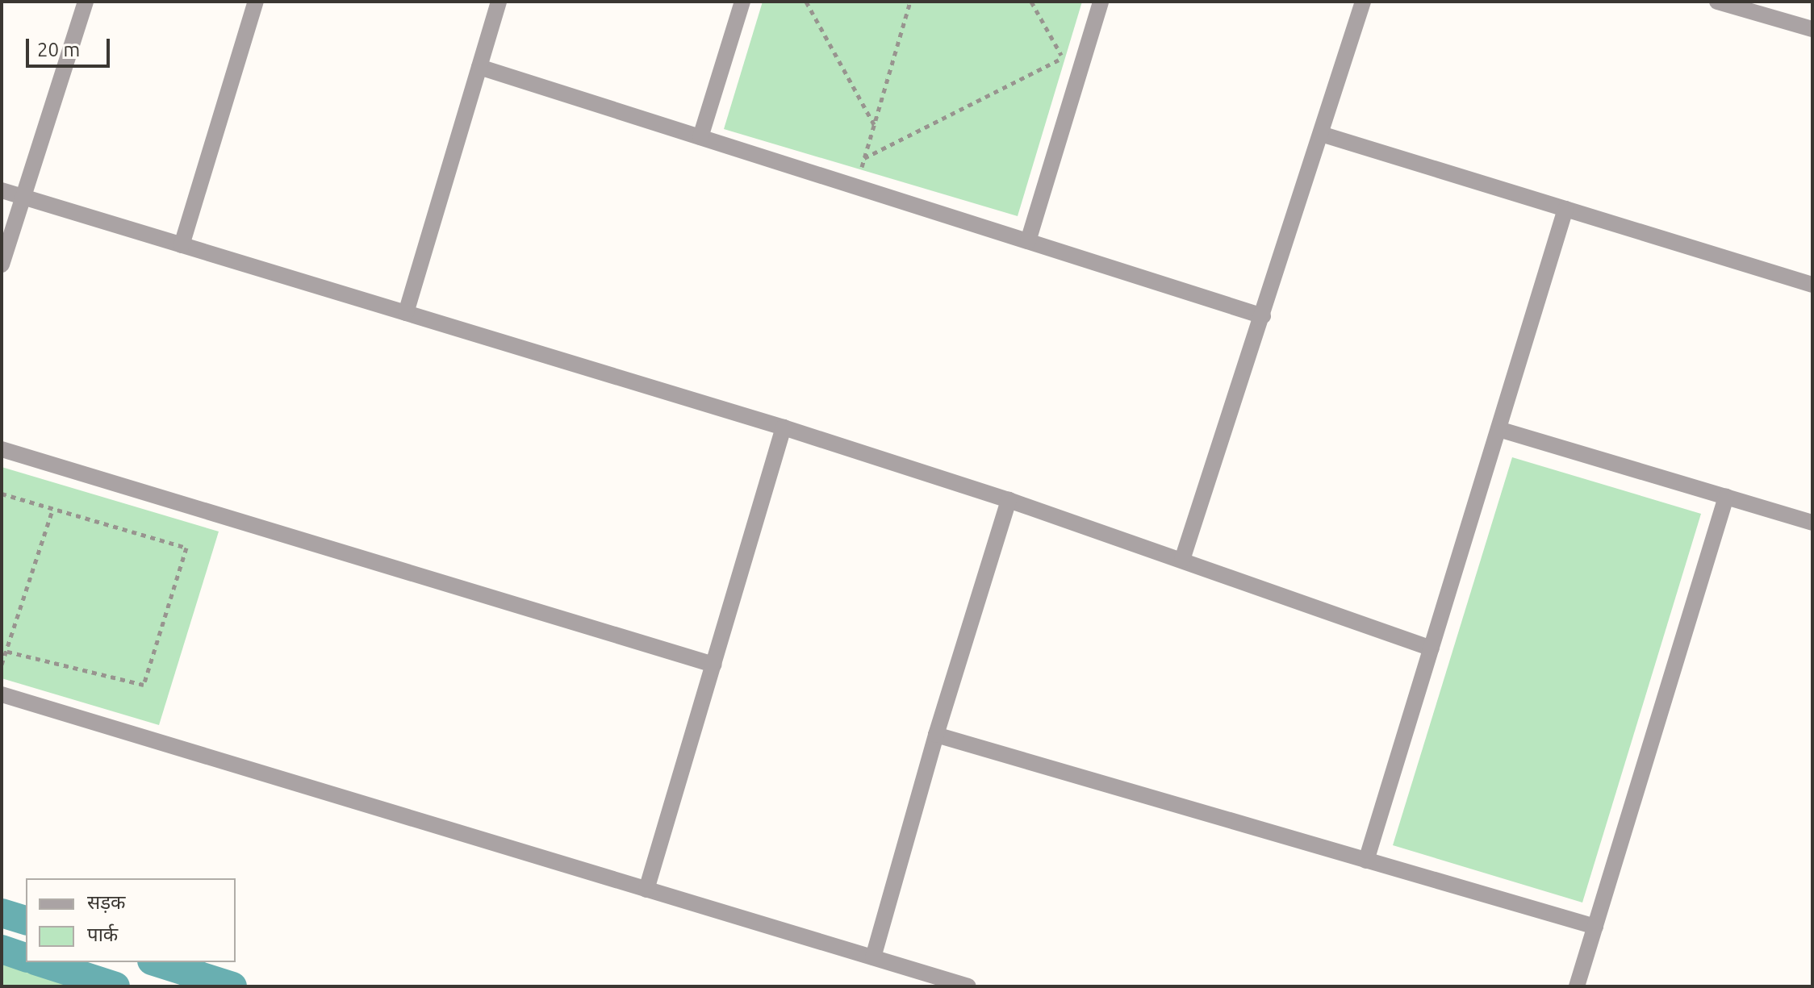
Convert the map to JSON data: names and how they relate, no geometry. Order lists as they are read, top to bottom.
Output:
{
  "legend": ["सड़क", "पार्क"],
  "scale_bar": "20 m"
}
